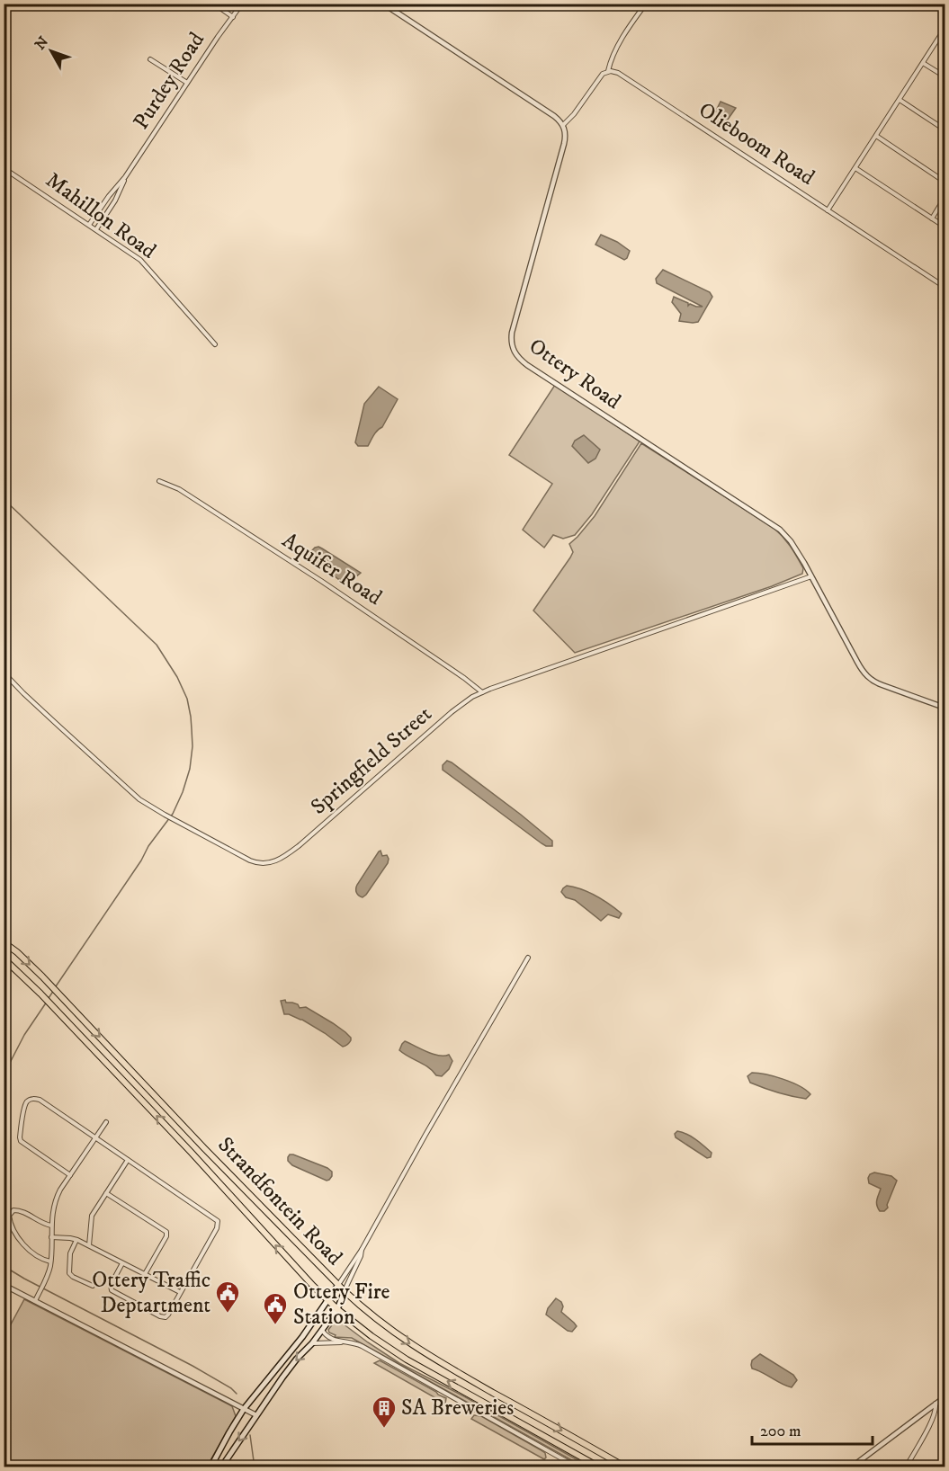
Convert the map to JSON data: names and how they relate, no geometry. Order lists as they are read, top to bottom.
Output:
{
  "streets": {
    "main road": ["Strandfontein Road"],
    "street": [
      "Purdey Road",
      "Olieboom Road",
      "Mahillon Road",
      "Ottery Road",
      "Aquifer Road",
      "Springfield Street"
    ]
  },
  "crossings": [
    ["Purdey Road", "Mahillon Road"],
    ["Ottery Road", "Springfield Street"],
    ["Aquifer Road", "Springfield Street"]
  ],
  "places": {
    "public building": ["Ottery Traffic Deptartment", "Ottery Fire Station"],
    "building": ["SA Breweries"]
  },
  "scale_bar": "200 m",
  "north": "top left"
}
